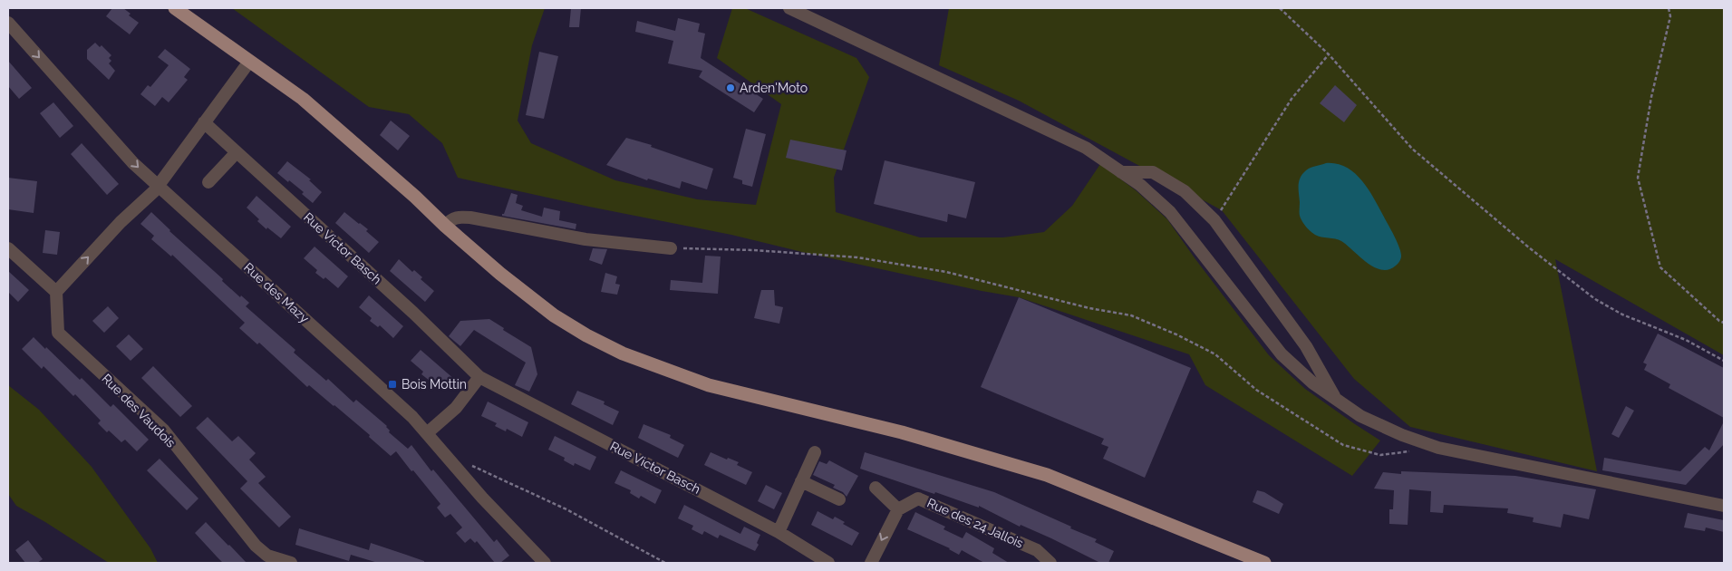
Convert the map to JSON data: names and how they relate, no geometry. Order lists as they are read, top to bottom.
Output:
{
  "streets": {
    "street": [
      "Rue Victor Basch",
      "Rue des Mazy",
      "Rue des Vaudois",
      "Rue des 24 Jallois"
    ]
  },
  "places": {
    "other": ["Arden'Moto"],
    "transit": ["Bois Mottin"]
  }
}
